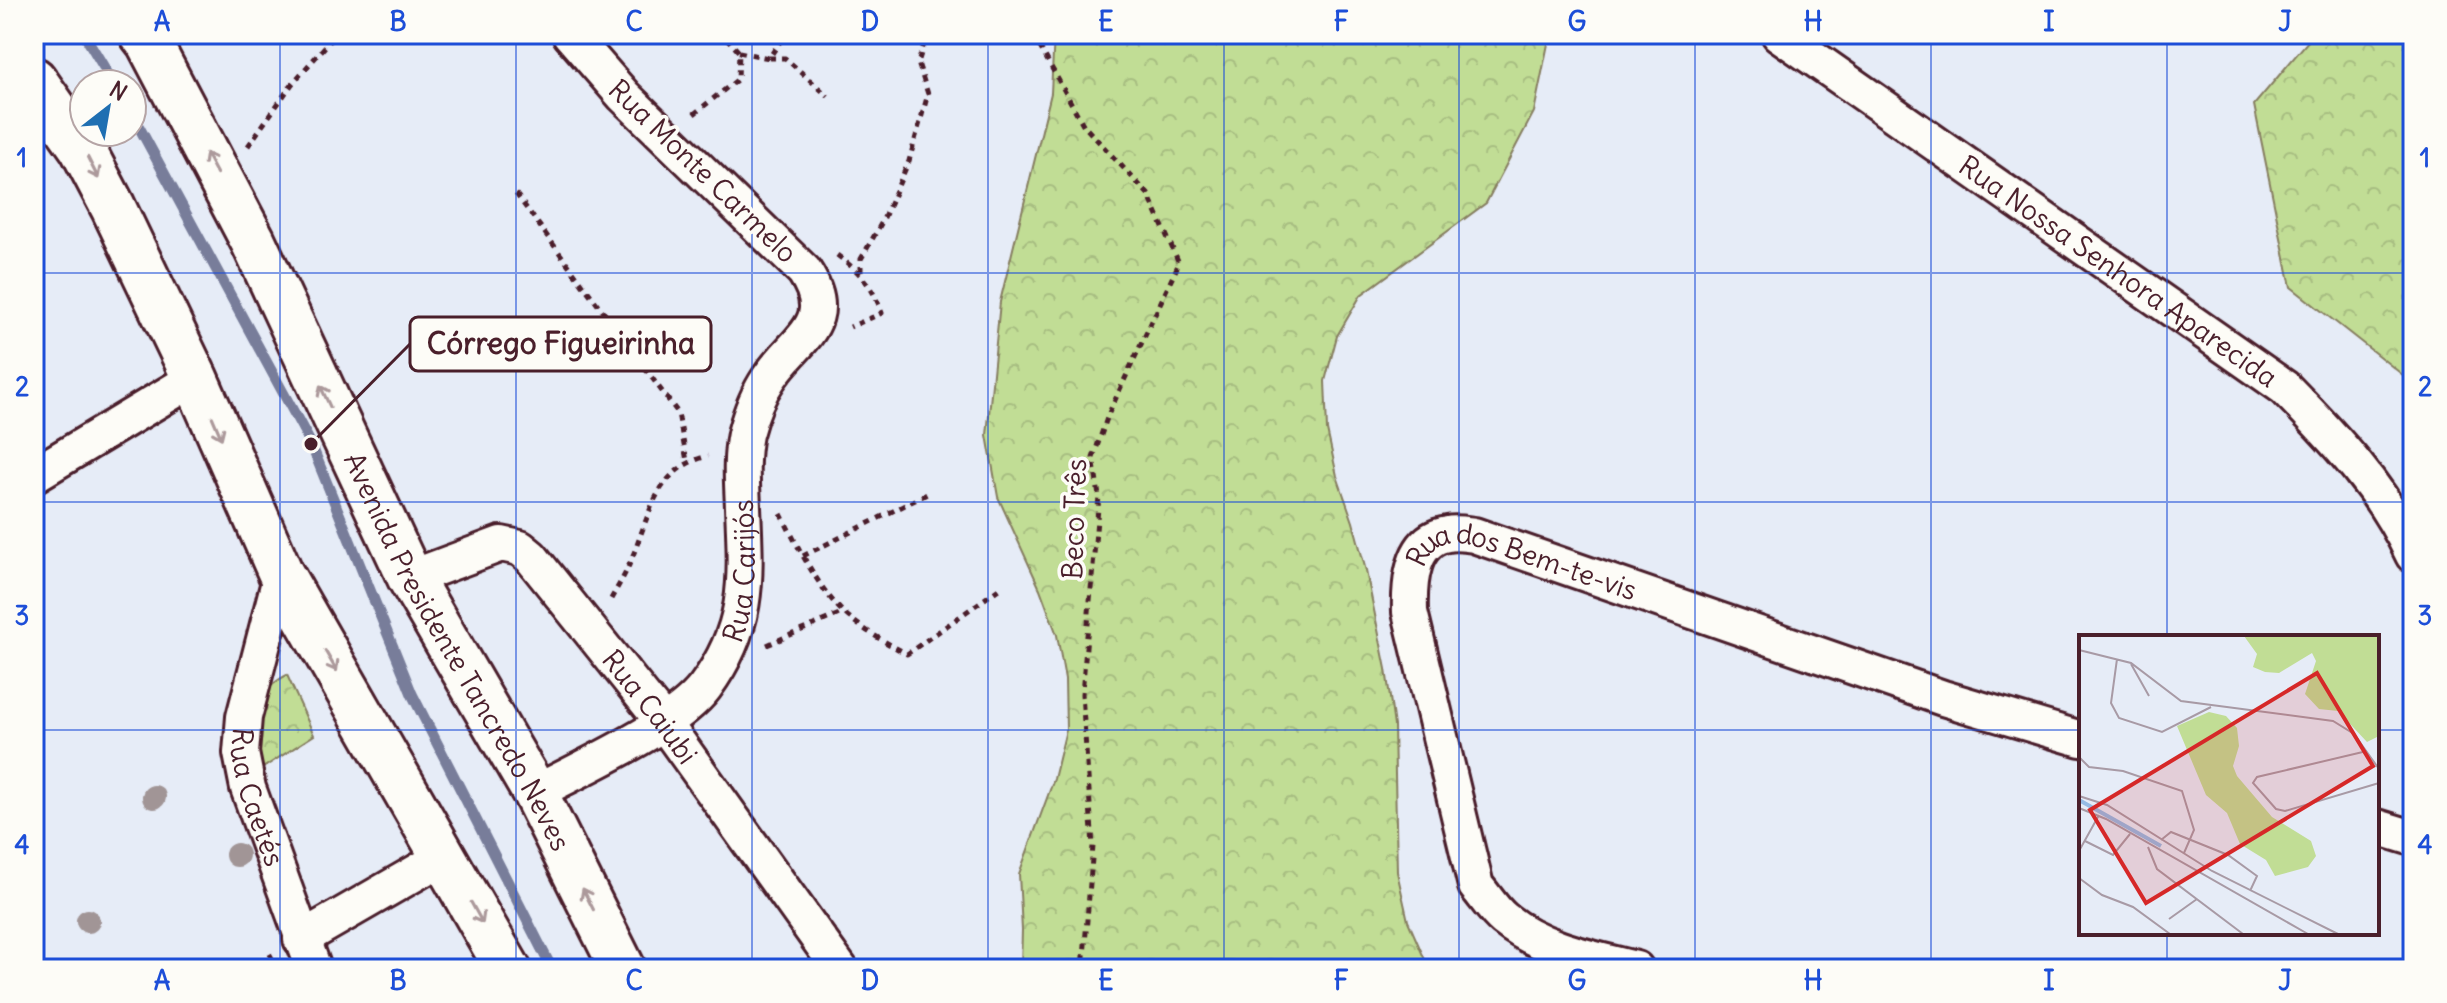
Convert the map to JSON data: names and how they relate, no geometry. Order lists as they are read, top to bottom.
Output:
{
  "streets": {
    "main road": ["Avenida Presidente Tancredo Neves"],
    "street": [
      "Rua Monte Carmelo",
      "Rua Nossa Senhora Aparecida",
      "Rua Carijós",
      "Rua dos Bem-te-vis",
      "Rua Caiubi",
      "Rua Caetés"
    ],
    "path": ["Beco Três"]
  },
  "crossings": [
    ["Rua Monte Carmelo", "Rua Carijós"],
    ["Rua Carijós", "Avenida Presidente Tancredo Neves"],
    ["Rua Carijós", "Rua Caiubi"],
    ["Avenida Presidente Tancredo Neves", "Rua Caiubi"]
  ],
  "places": ["Córrego Figueirinha"],
  "north": "top right",
  "grid": {
    "columns": [
      "A",
      "B",
      "C",
      "D",
      "E",
      "F",
      "G",
      "H",
      "I",
      "J"
    ],
    "rows": [
      "1",
      "2",
      "3",
      "4"
    ]
  }
}
